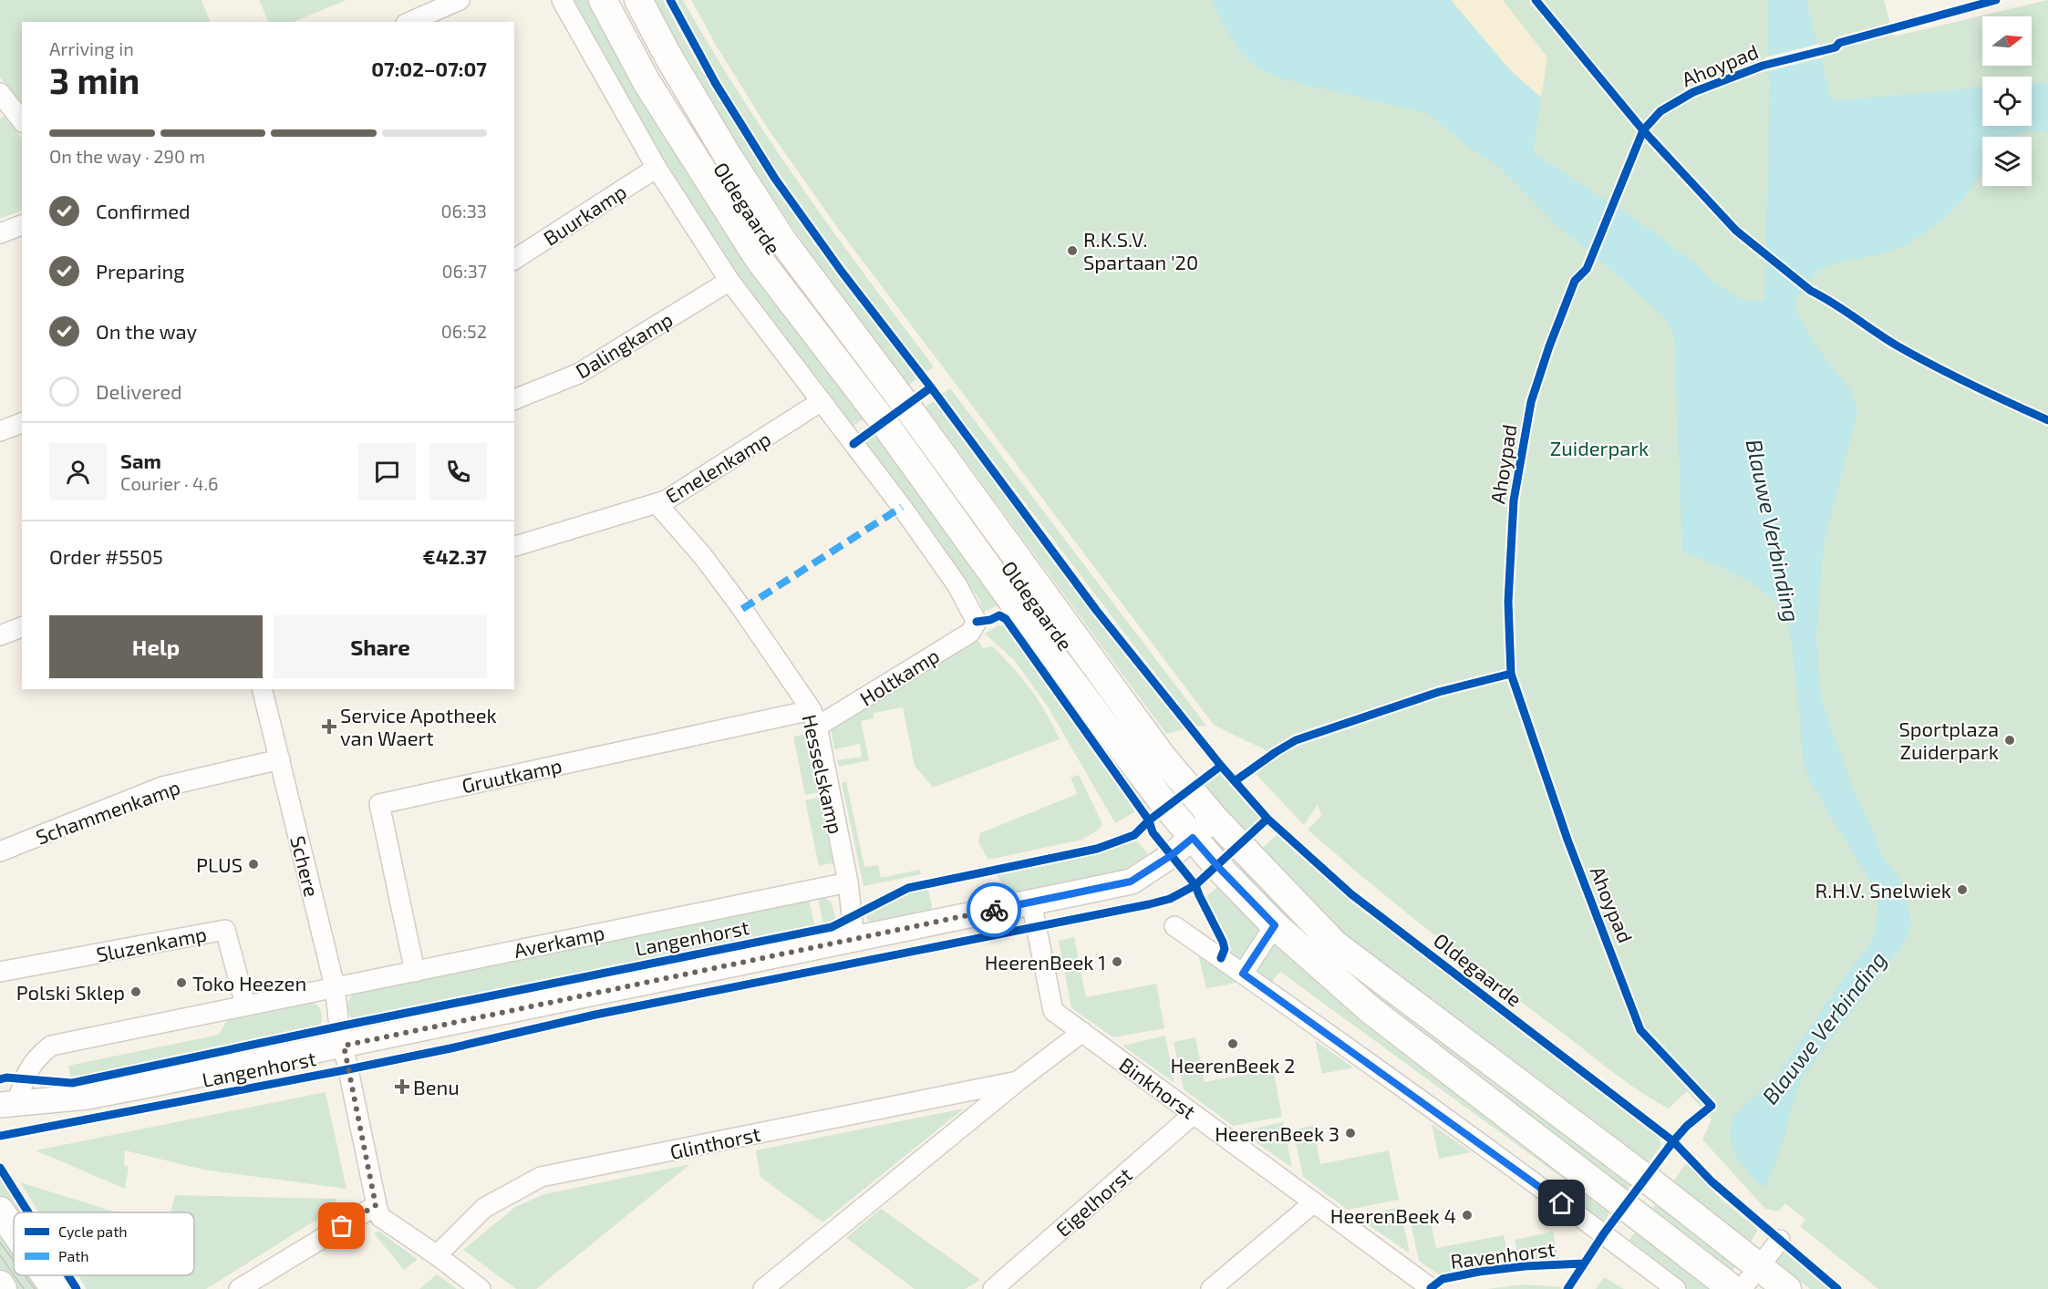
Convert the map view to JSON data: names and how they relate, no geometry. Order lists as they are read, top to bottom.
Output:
{
  "streets": {
    "main road": ["Oldegaarde"],
    "street": [
      "Buurkamp",
      "Dalingkamp",
      "Emelenkamp",
      "Holtkamp",
      "Hesselskamp",
      "Gruutkamp",
      "Schammenkamp",
      "Schere",
      "Langenhorst",
      "Averkamp",
      "Sluzenkamp",
      "Binkhorst",
      "Glinthorst",
      "Eigelhorst"
    ],
    "cycle path": ["Ahoypad", "Ravenhorst"]
  },
  "crossings": [
    ["Oldegaarde", "Langenhorst"],
    ["Emelenkamp", "Holtkamp"],
    ["Emelenkamp", "Hesselskamp"],
    ["Holtkamp", "Hesselskamp"],
    ["Holtkamp", "Gruutkamp"],
    ["Hesselskamp", "Gruutkamp"],
    ["Hesselskamp", "Langenhorst"],
    ["Hesselskamp", "Averkamp"],
    ["Gruutkamp", "Averkamp"],
    ["Schammenkamp", "Schere"],
    ["Schere", "Langenhorst"],
    ["Schere", "Averkamp"],
    ["Langenhorst", "Averkamp"],
    ["Langenhorst", "Sluzenkamp"],
    ["Langenhorst", "Binkhorst"],
    ["Binkhorst", "Glinthorst"],
    ["Binkhorst", "Eigelhorst"]
  ],
  "water": ["Blauwe Verbinding"],
  "parks": ["Zuiderpark"],
  "places": {
    "other": [
      "R.K.S.V. Spartaan '20",
      "Sportplaza Zuiderpark",
      "PLUS",
      "R.H.V. Snelwiek",
      "HeerenBeek 1",
      "Toko Heezen",
      "Polski Sklep",
      "HeerenBeek 2",
      "HeerenBeek 3",
      "HeerenBeek 4"
    ],
    "health": ["Service Apotheek van Waert", "Benu"]
  },
  "legend": ["Cycle path", "Path"],
  "north": "right",
  "page": {
    "heading": ["3 min", "Arriving in", "07:02–07:07"],
    "panel": [
      "Sam",
      "Courier · 4.6",
      "Order #5505",
      "€42.37"
    ],
    "bar": "On the way · 290 m",
    "list": [
      ["Confirmed", "06:33"],
      ["Preparing", "06:37"],
      ["On the way", "06:52"],
      "Delivered"
    ],
    "buttons": ["Help", "Share"]
  }
}
